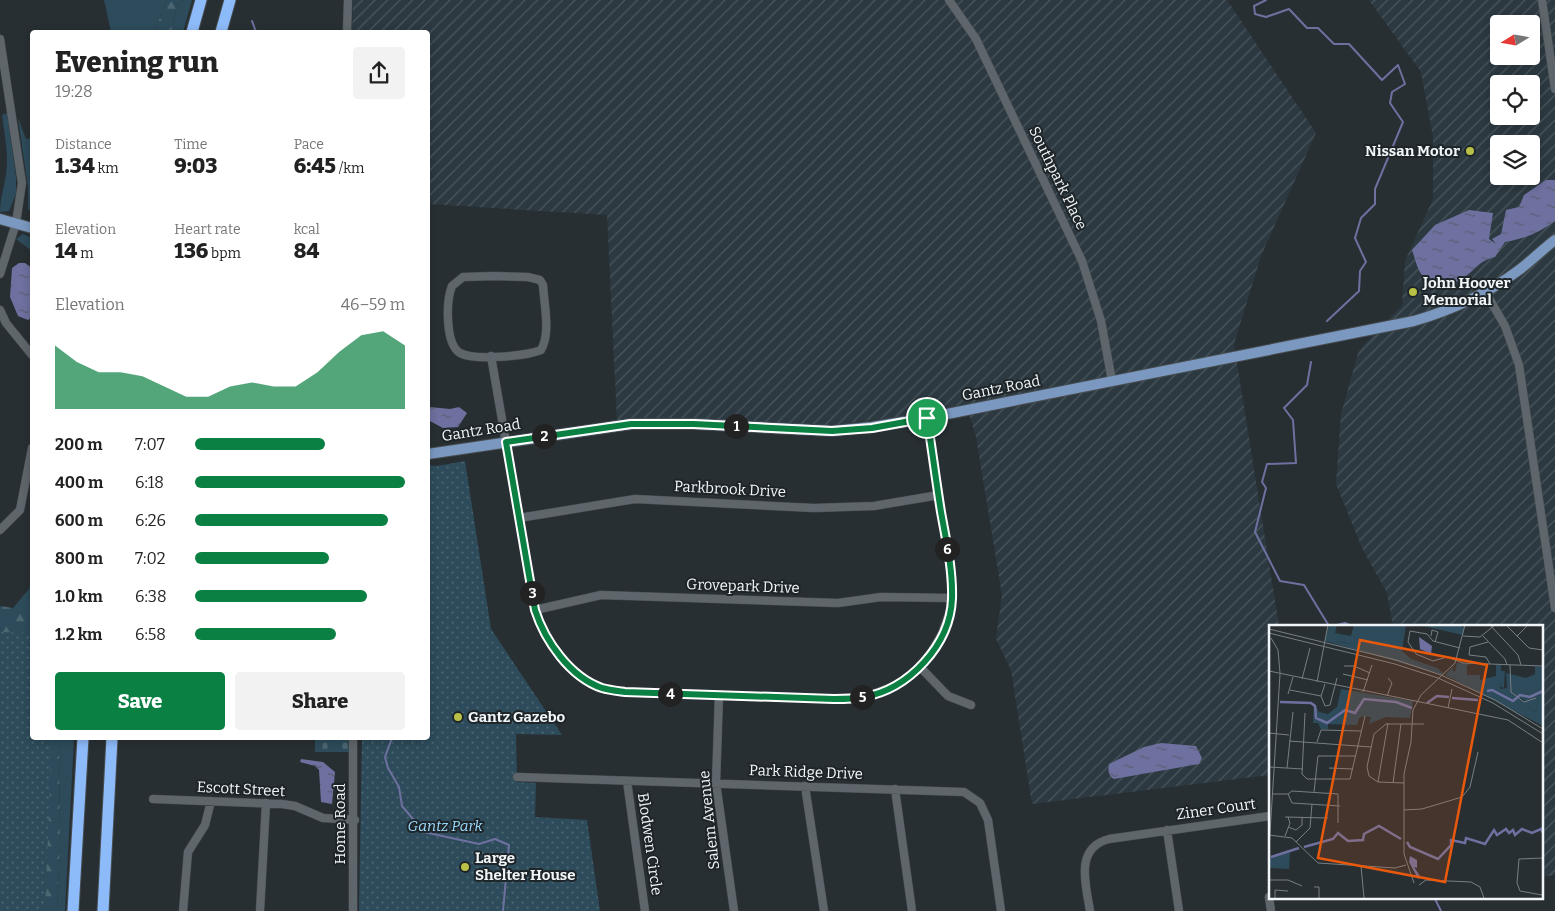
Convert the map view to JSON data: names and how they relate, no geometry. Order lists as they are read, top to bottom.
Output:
{
  "streets": {
    "main road": ["Gantz Road"],
    "street": [
      "Southpark Place",
      "Parkbrook Drive",
      "Grovepark Drive",
      "Park Ridge Drive",
      "Escott Street",
      "Ziner Court",
      "Salem Avenue",
      "Home Road",
      "Blodwen Circle"
    ]
  },
  "crossings": [
    ["Southpark Place", "Gantz Road"],
    ["Park Ridge Drive", "Salem Avenue"],
    ["Park Ridge Drive", "Blodwen Circle"],
    ["Escott Street", "Home Road"]
  ],
  "parks": ["Gantz Park"],
  "places": [
    "Nissan Motor",
    "John Hoover Memorial",
    "Gantz Gazebo",
    "Large Shelter House"
  ],
  "north": "left",
  "page": {
    "heading": ["Evening run", "19:28"],
    "stats": [
      ["Distance", "1.34 km"],
      ["Time", "9:03"],
      ["Pace", "6:45 /km"],
      ["Elevation", "14 m"],
      ["Heart rate", "136 bpm"],
      ["kcal", "84"]
    ],
    "chart": ["Elevation", "46–59 m"],
    "pins": [
      "1",
      "2",
      "6",
      "3",
      "4",
      "5"
    ],
    "list": [
      {
        "name": "200 m",
        "note": "7:07"
      },
      {
        "name": "400 m",
        "note": "6:18"
      },
      {
        "name": "600 m",
        "note": "6:26"
      },
      {
        "name": "800 m",
        "note": "7:02"
      },
      {
        "name": "1.0 km",
        "note": "6:38"
      },
      {
        "name": "1.2 km",
        "note": "6:58"
      }
    ],
    "buttons": ["Save", "Share"]
  }
}
